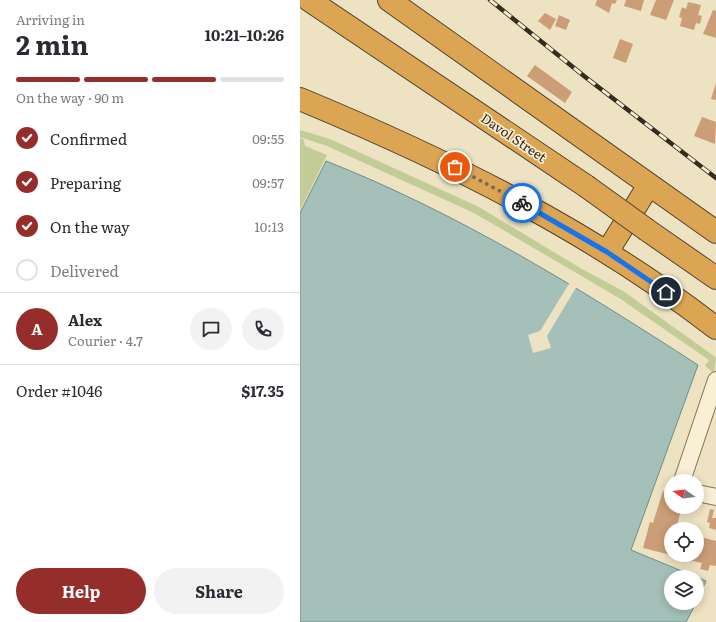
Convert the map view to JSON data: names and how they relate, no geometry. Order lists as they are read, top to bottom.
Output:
{
  "streets": {
    "highway": ["Davol Street"]
  },
  "north": "left",
  "page": {
    "heading": ["2 min", "Arriving in", "10:21–10:26"],
    "panel": [
      "Alex",
      "Courier · 4.7",
      "Order #1046",
      "$17.35"
    ],
    "bar": "On the way · 90 m",
    "list": [
      ["Confirmed", "09:55"],
      ["Preparing", "09:57"],
      ["On the way", "10:13"],
      "Delivered"
    ],
    "round": "A",
    "buttons": ["Help", "Share"]
  }
}
